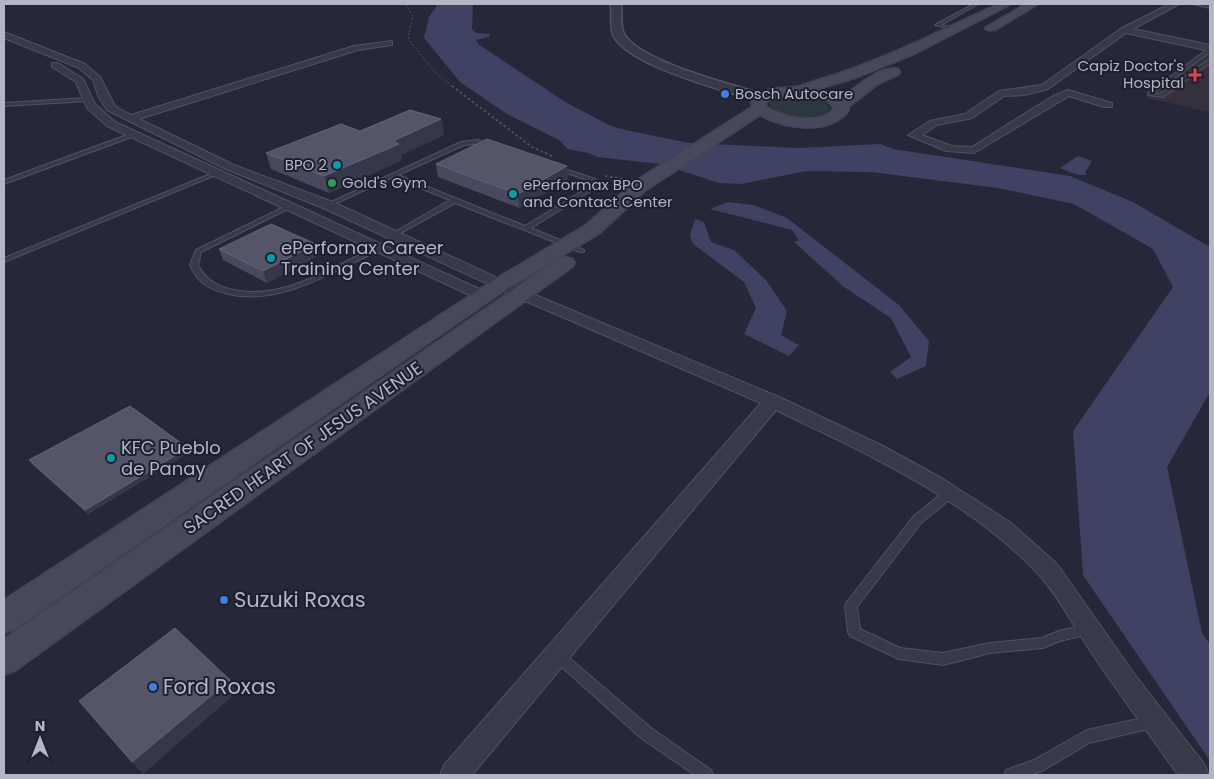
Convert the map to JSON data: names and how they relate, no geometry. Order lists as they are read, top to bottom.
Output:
{
  "streets": {
    "main road": ["SACRED HEART OF JESUS AVENUE"]
  },
  "places": {
    "health": ["Capiz Doctor's Hospital"],
    "other": [
      "Bosch Autocare",
      "BPO 2",
      "Gold's Gym",
      "ePerformax BPO and Contact Center",
      "ePerfornax Career Training Center",
      "KFC Pueblo de Panay",
      "Suzuki Roxas",
      "Ford Roxas"
    ]
  },
  "north": "top"
}
